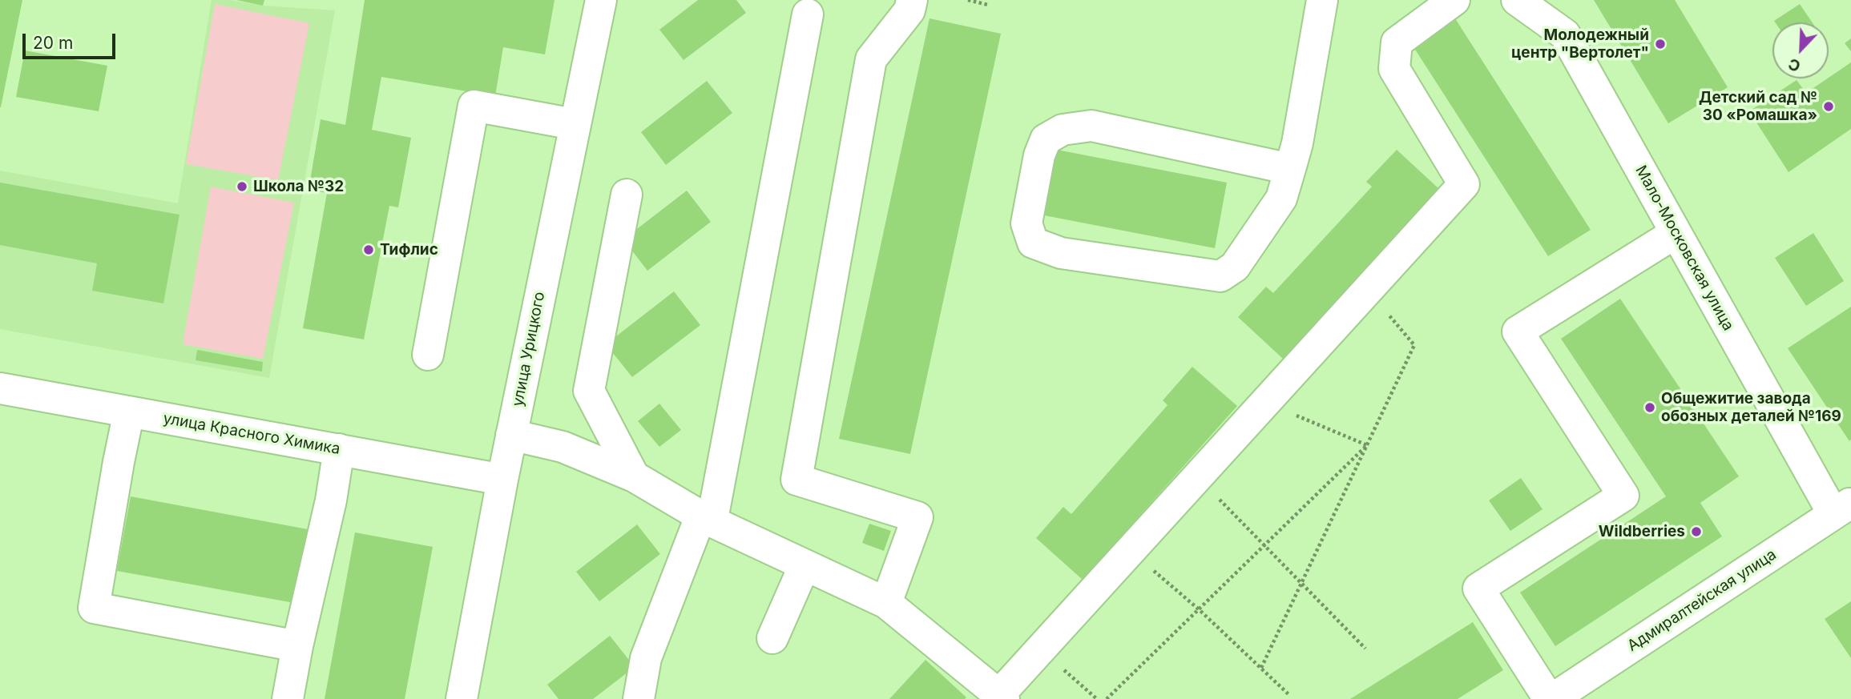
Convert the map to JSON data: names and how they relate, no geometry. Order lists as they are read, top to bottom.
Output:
{
  "streets": {
    "street": [
      "Мало-Московская улица",
      "улица Урицкого",
      "улица Красного Химика",
      "Адмиралтейская улица"
    ]
  },
  "crossings": [
    ["Мало-Московская улица", "Адмиралтейская улица"],
    ["улица Урицкого", "улица Красного Химика"]
  ],
  "places": [
    "Молодежный центр \"Вертолет\"",
    "Детский сад № 30 «Ромашка»",
    "Школа №32",
    "Тифлис",
    "Общежитие завода обозных деталей №169",
    "Wildberries"
  ],
  "scale_bar": "20 m",
  "north": "bottom left"
}
